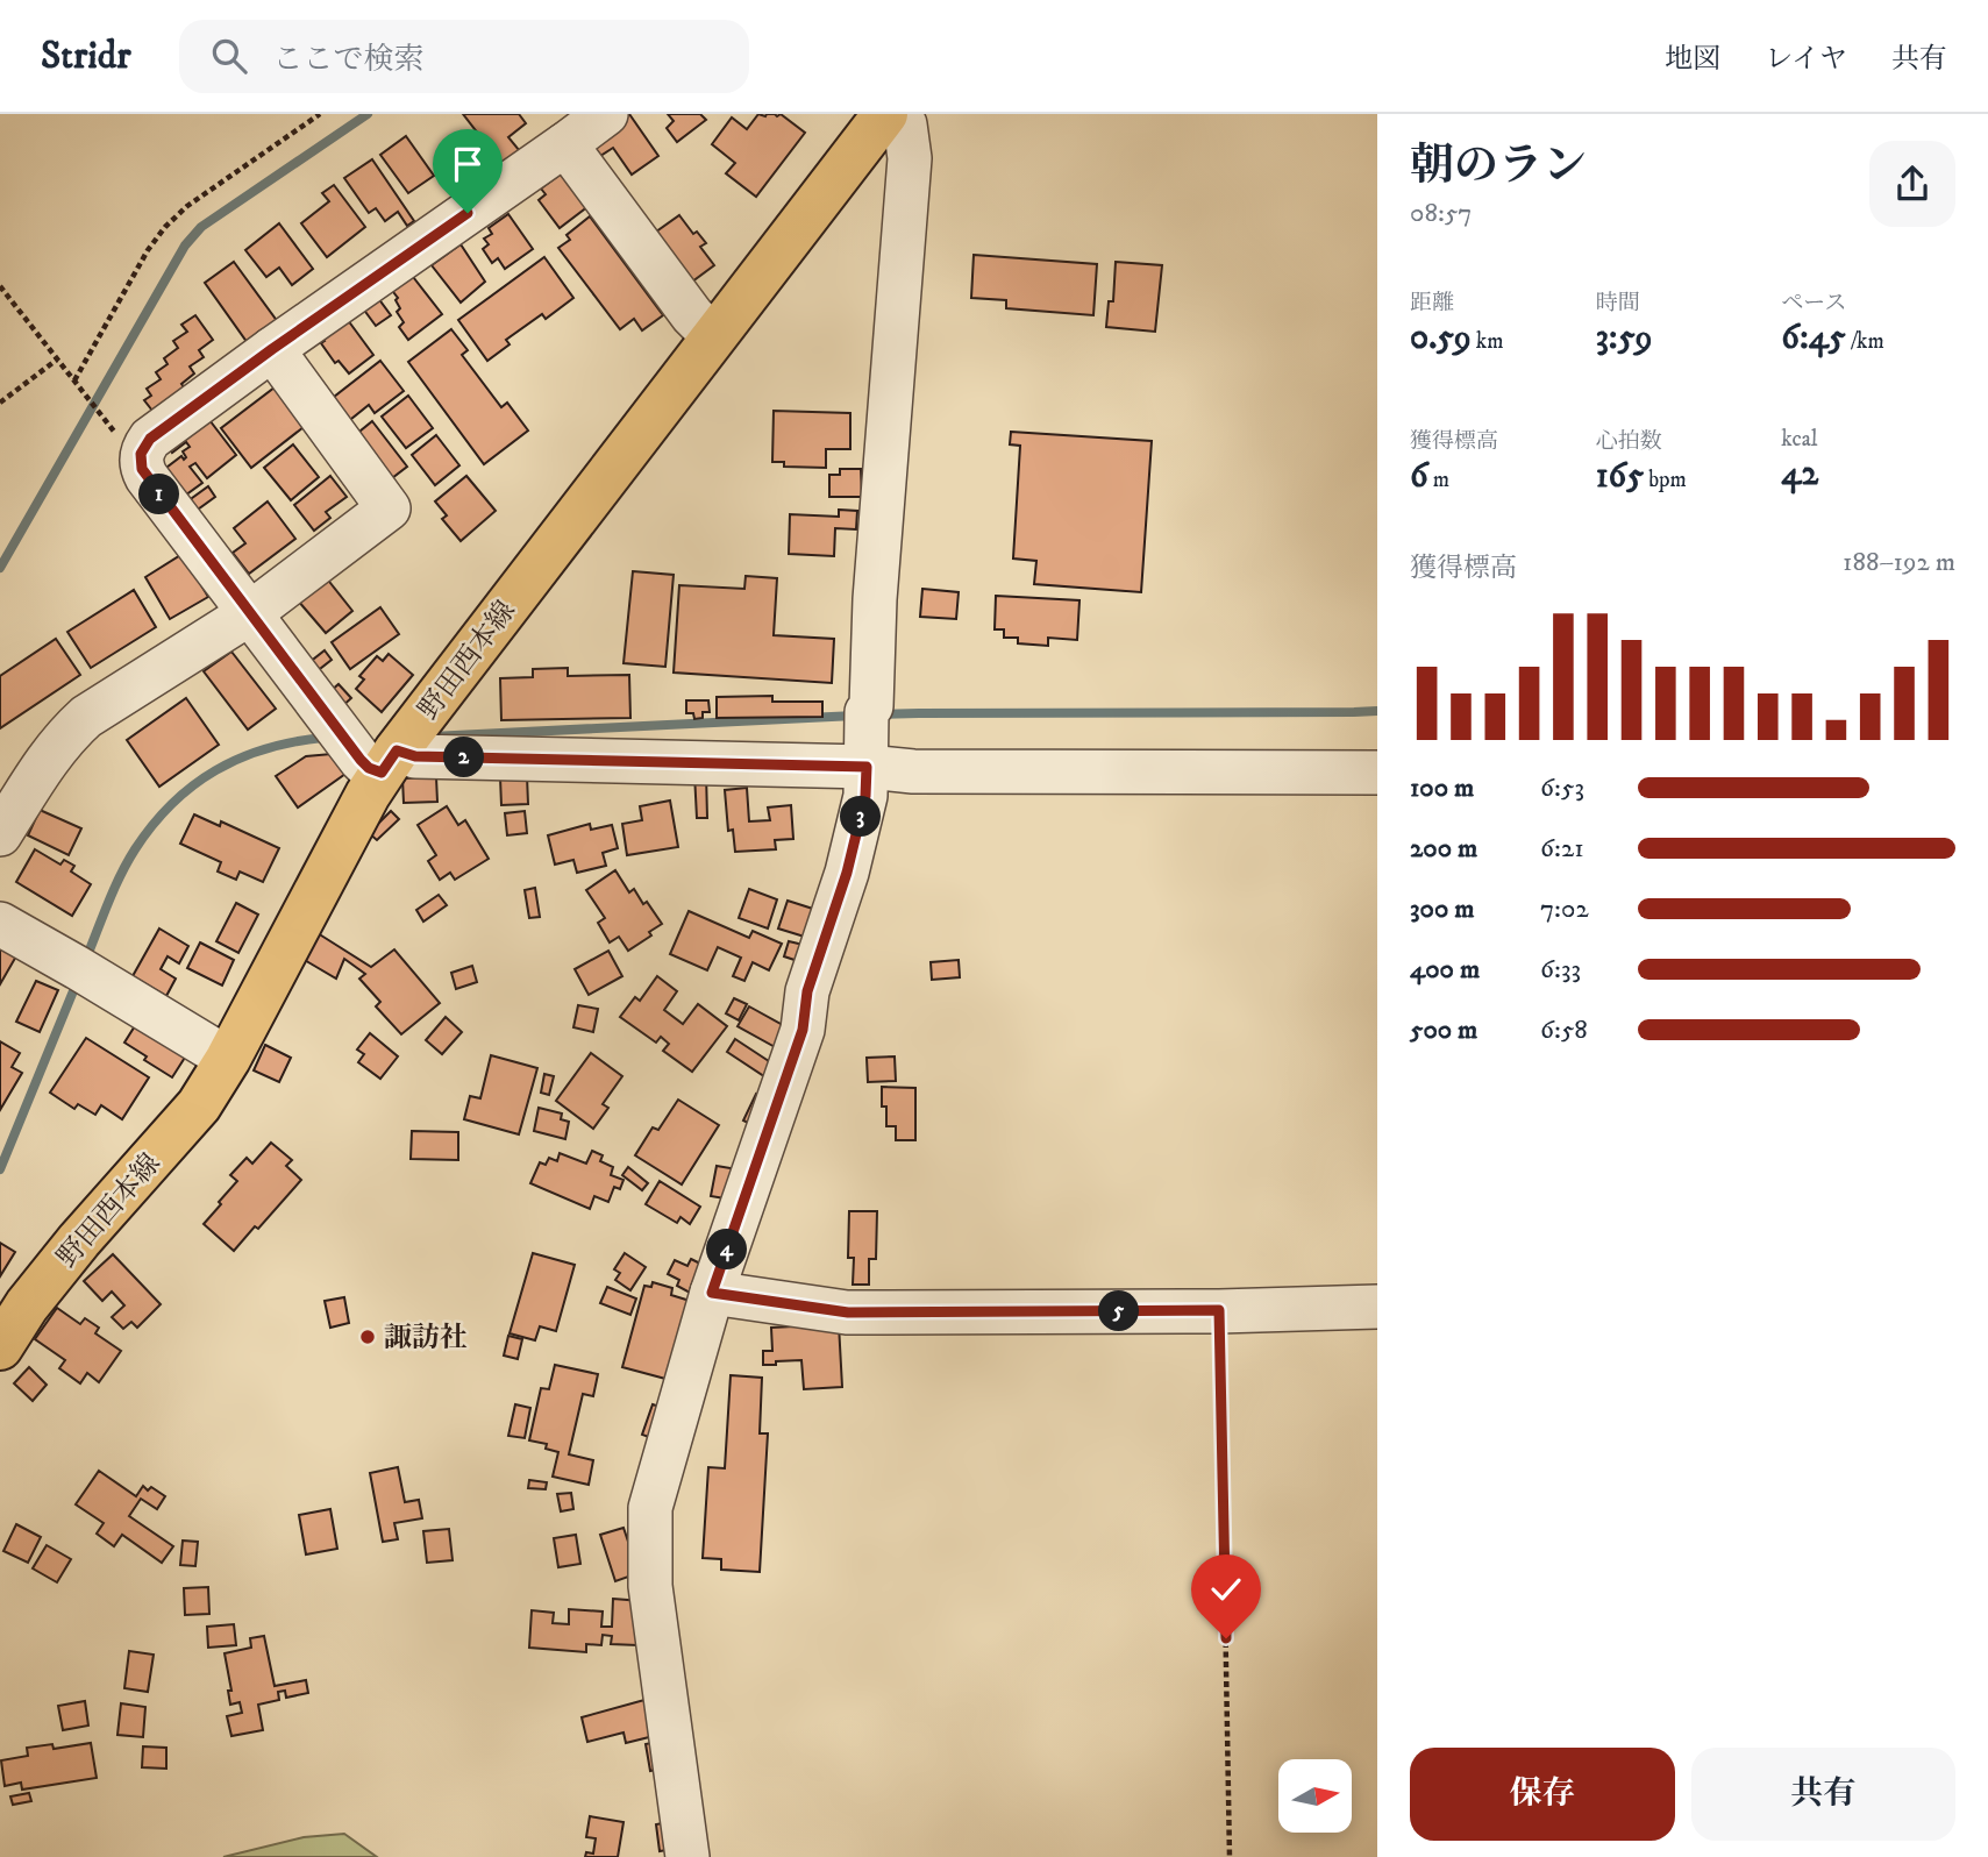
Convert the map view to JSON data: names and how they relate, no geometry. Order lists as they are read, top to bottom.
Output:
{
  "streets": {
    "main road": ["野田西本線"]
  },
  "places": ["諏訪社"],
  "north": "right",
  "page": {
    "header": "Stridr",
    "search": "ここで検索",
    "nav": ["地図", "レイヤ", "共有"],
    "heading": ["朝のラン", "08:57"],
    "stats": [
      ["距離", "0.59 km"],
      ["時間", "3:59"],
      ["ペース", "6:45 /km"],
      ["獲得標高", "6 m"],
      ["心拍数", "165 bpm"],
      ["kcal", "42"]
    ],
    "pins": [
      "1",
      "2",
      "3",
      "4",
      "5"
    ],
    "chart": ["獲得標高", "188–192 m"],
    "list": [
      {
        "name": "100 m",
        "note": "6:53"
      },
      {
        "name": "200 m",
        "note": "6:21"
      },
      {
        "name": "300 m",
        "note": "7:02"
      },
      {
        "name": "400 m",
        "note": "6:33"
      },
      {
        "name": "500 m",
        "note": "6:58"
      }
    ],
    "buttons": ["保存", "共有"]
  }
}
